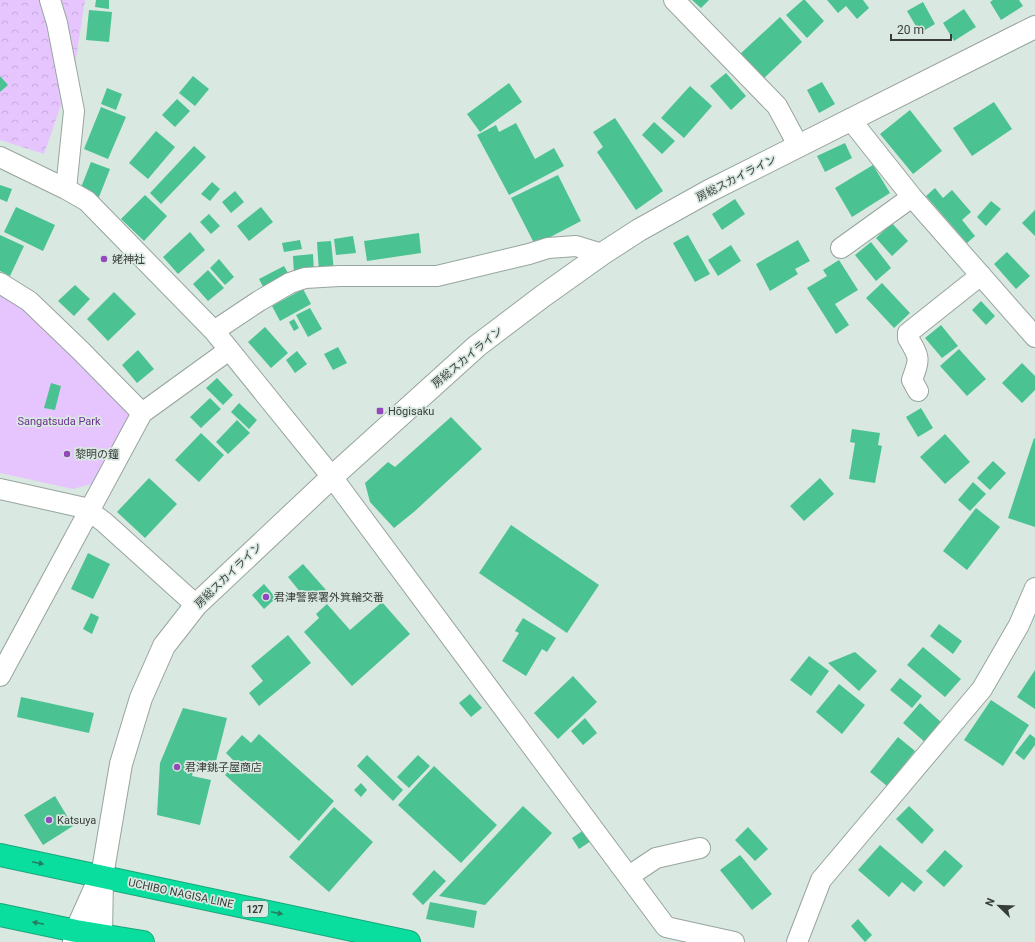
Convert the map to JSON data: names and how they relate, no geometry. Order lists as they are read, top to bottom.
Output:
{
  "streets": {
    "highway": ["UCHIBO NAGISA LINE", "127"],
    "main road": ["房総スカイライン"]
  },
  "crossings": [
    ["房総スカイライン", "UCHIBO NAGISA LINE"]
  ],
  "parks": ["Sangatsuda Park"],
  "places": {
    "other": [
      "姥神社",
      "黎明の鐘",
      "君津警察署外箕輪交番",
      "君津銚子屋商店",
      "Katsuya"
    ],
    "transit": ["Hōgisaku"]
  },
  "scale_bar": "20 m",
  "north": "top left"
}
